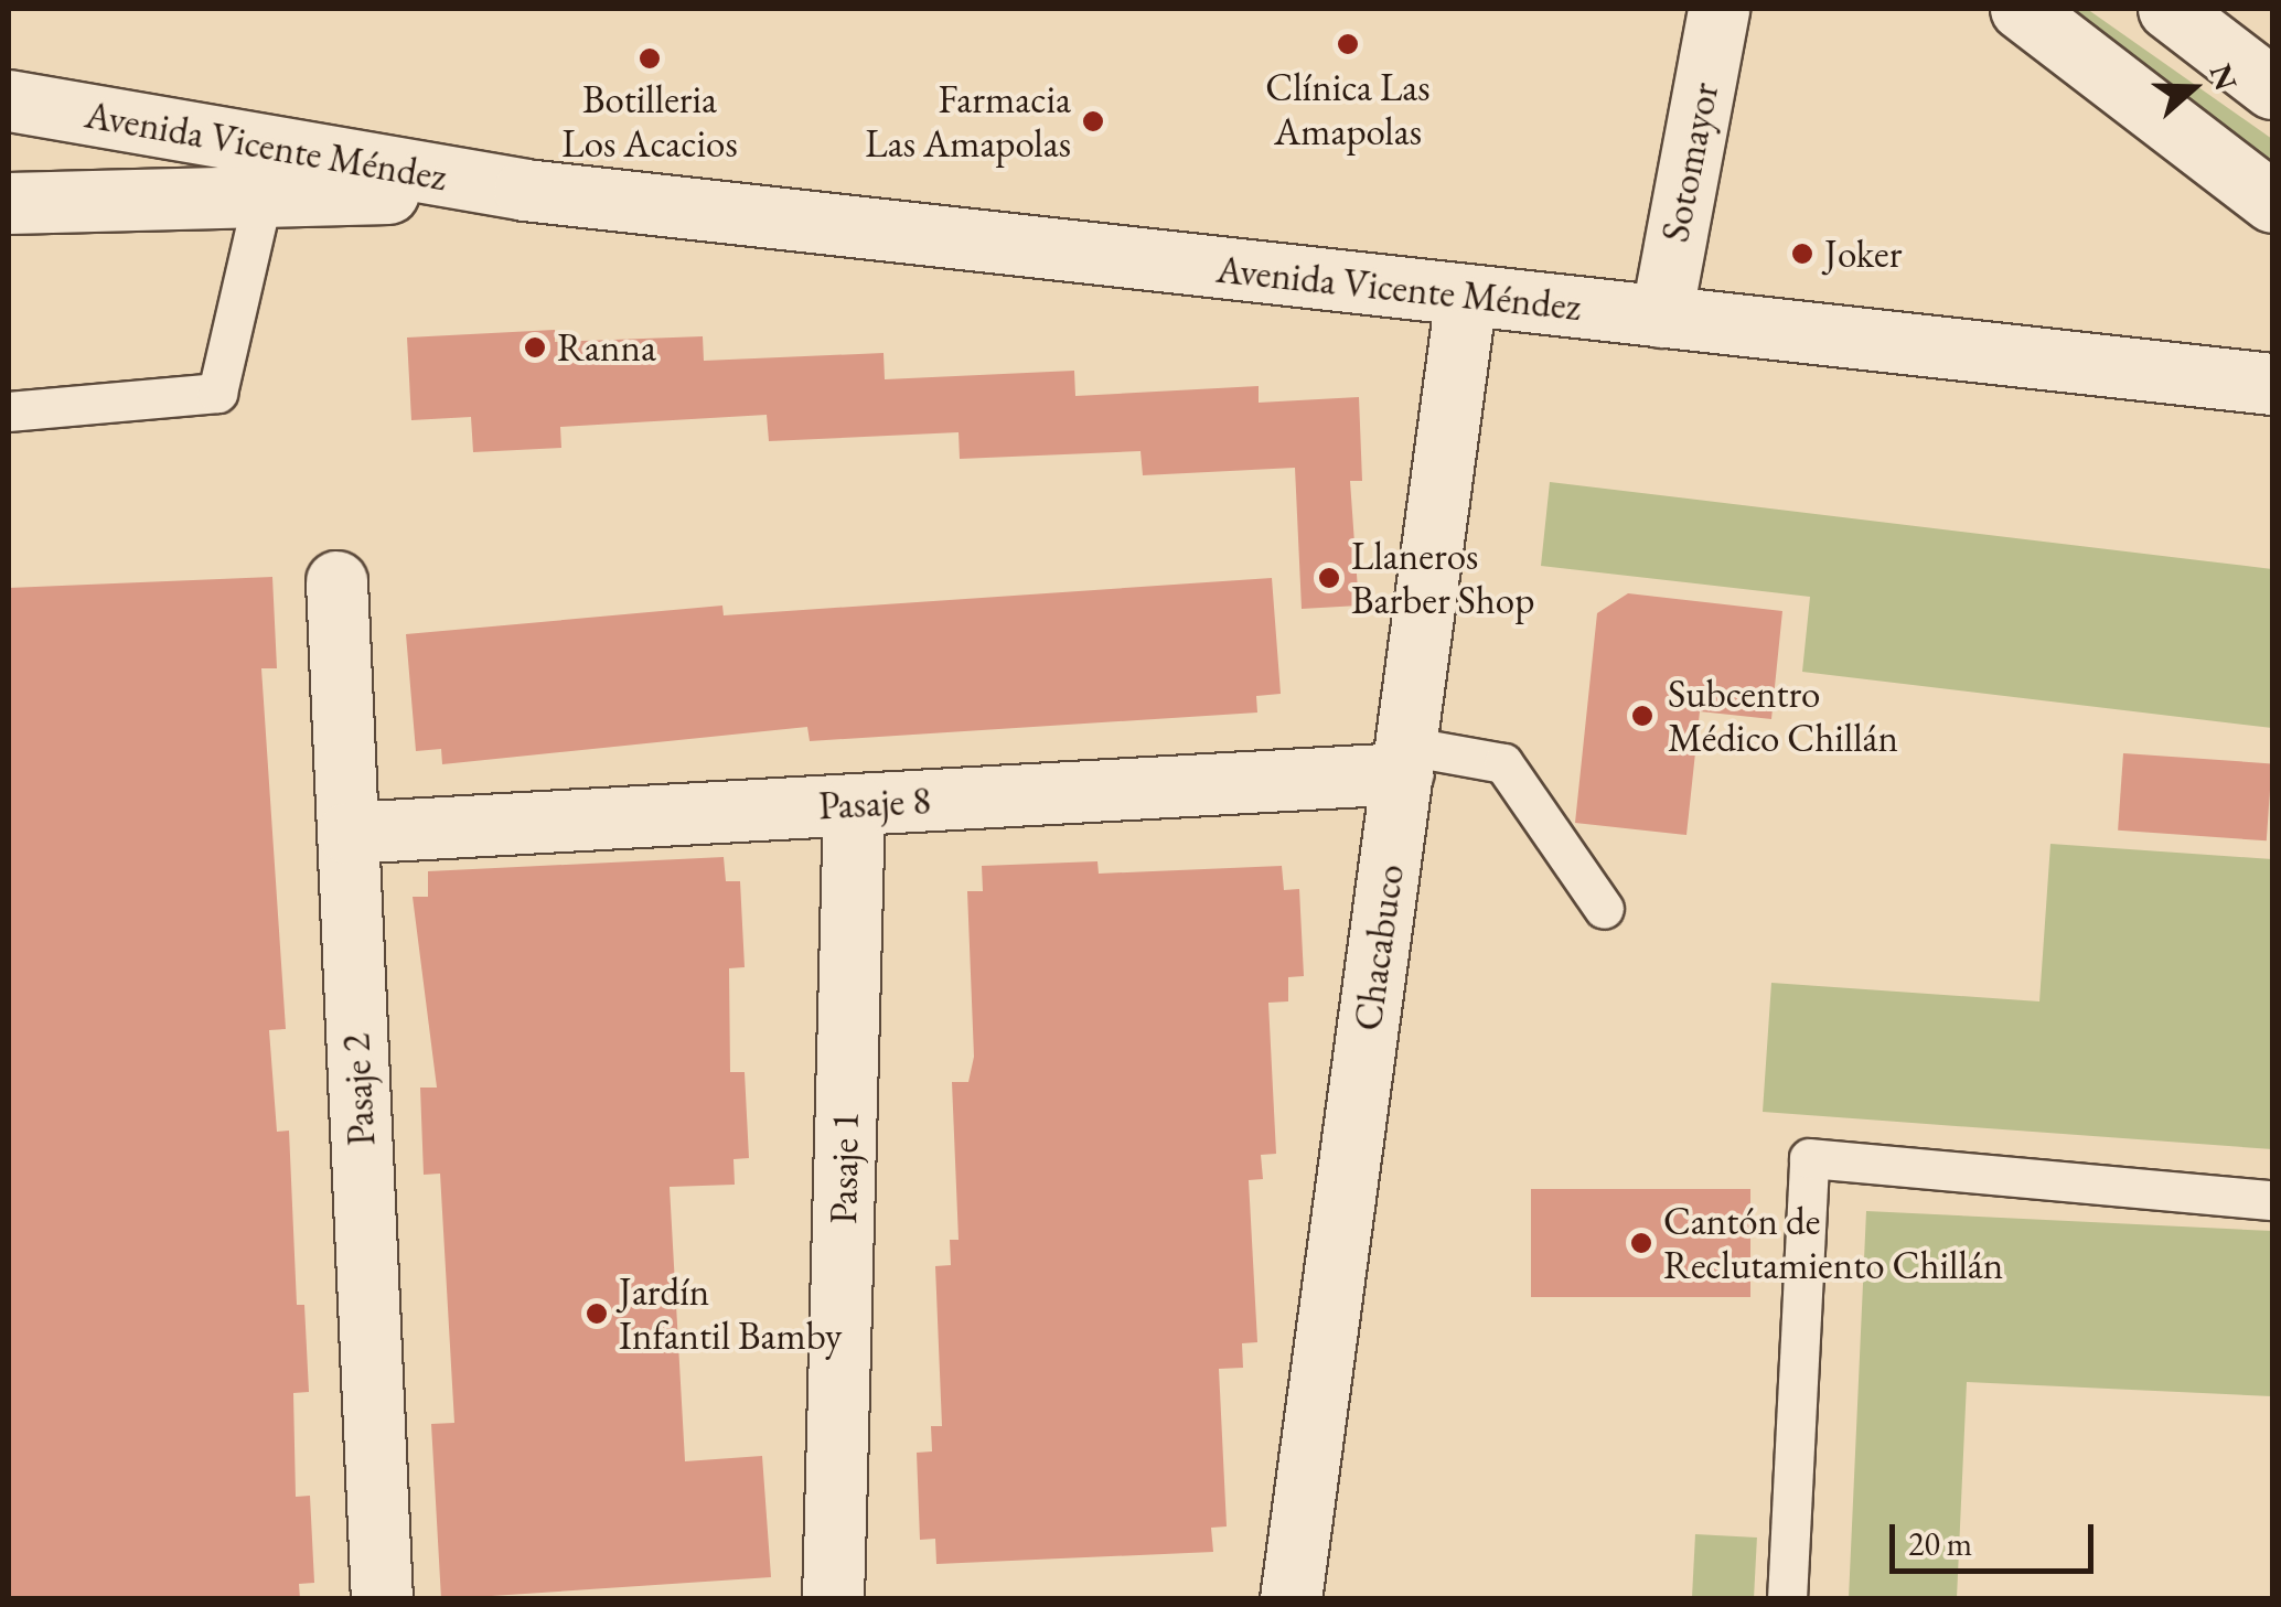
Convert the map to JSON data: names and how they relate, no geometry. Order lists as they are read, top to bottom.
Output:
{
  "streets": {
    "street": [
      "Avenida Vicente Méndez",
      "Sotomayor",
      "Pasaje 8",
      "Chacabuco",
      "Pasaje 2",
      "Pasaje 1"
    ]
  },
  "crossings": [
    ["Avenida Vicente Méndez", "Sotomayor"],
    ["Avenida Vicente Méndez", "Chacabuco"],
    ["Pasaje 8", "Chacabuco"],
    ["Pasaje 8", "Pasaje 2"],
    ["Pasaje 8", "Pasaje 1"]
  ],
  "places": [
    "Clínica Las Amapolas",
    "Botilleria Los Acacios",
    "Farmacia Las Amapolas",
    "Joker",
    "Ranna",
    "Llaneros Barber Shop",
    "Subcentro Médico Chillán",
    "Cantón de Reclutamiento Chillán",
    "Jardín Infantil Bamby"
  ],
  "scale_bar": "20 m",
  "north": "right"
}
